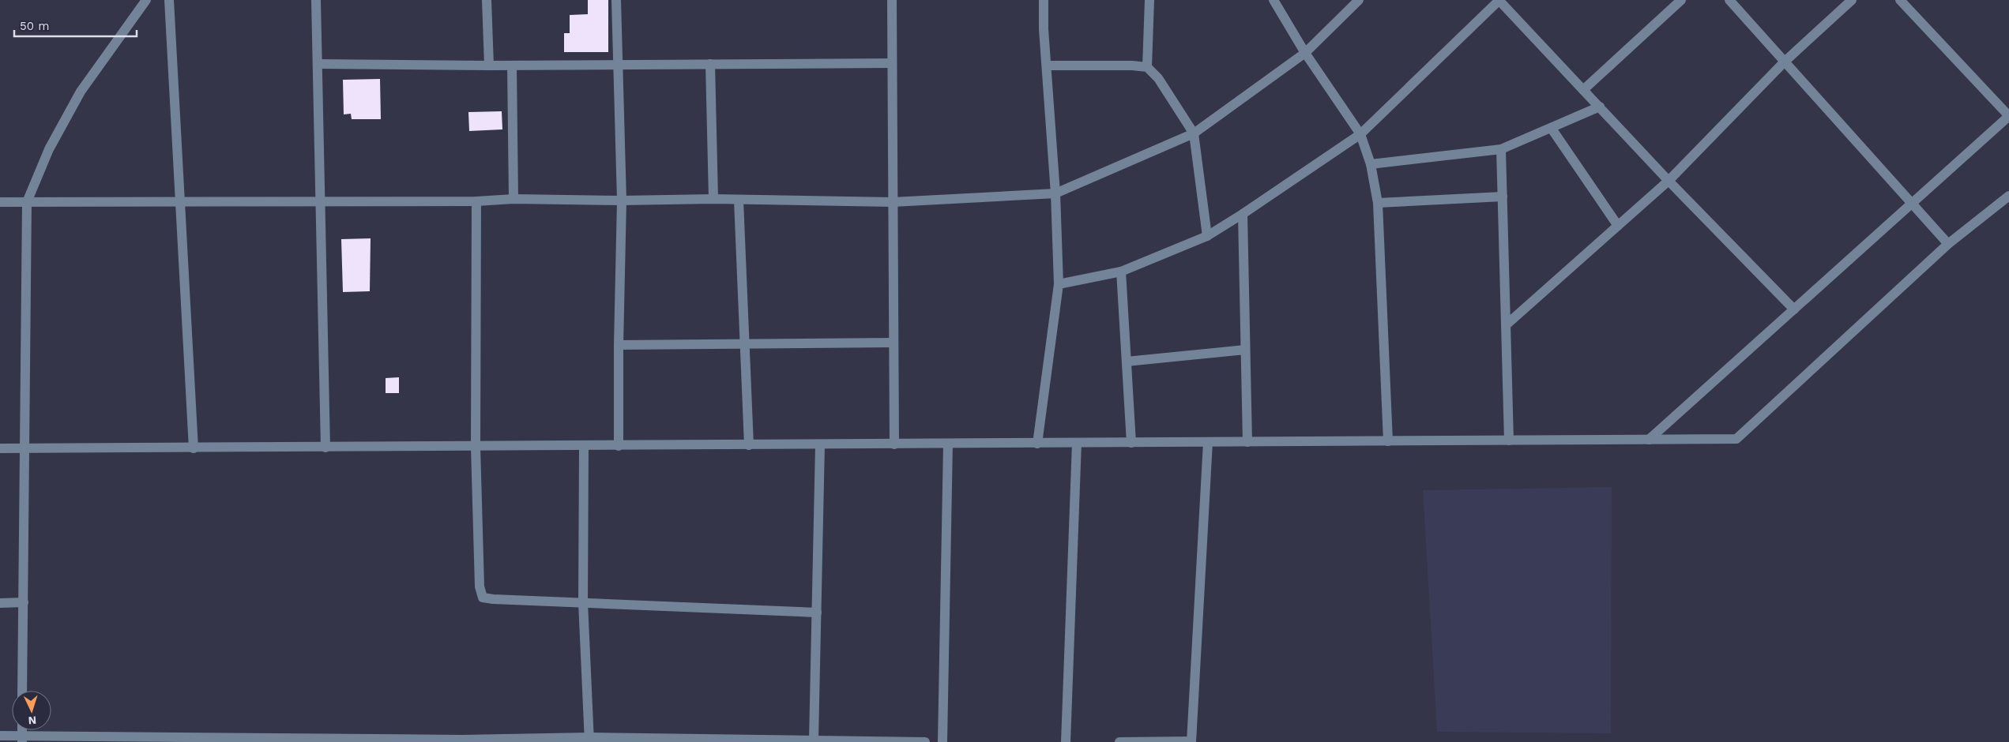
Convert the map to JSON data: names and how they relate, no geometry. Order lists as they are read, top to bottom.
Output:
{
  "scale_bar": "50 m",
  "north": "bottom"
}
